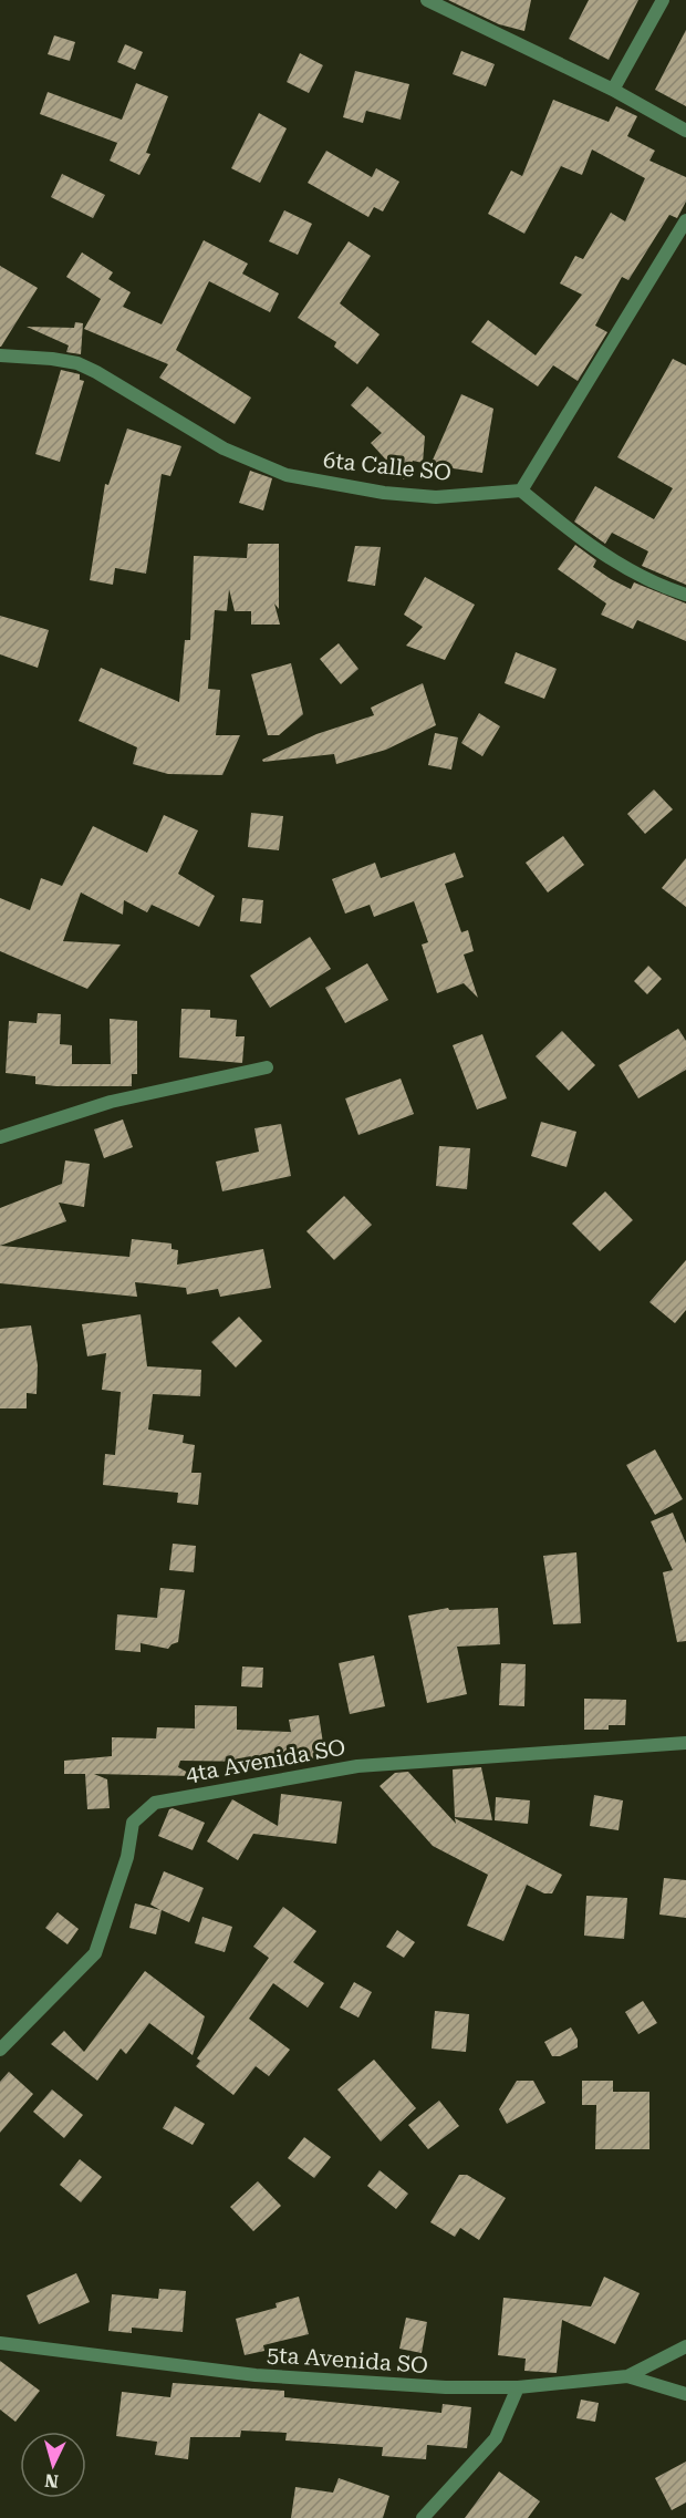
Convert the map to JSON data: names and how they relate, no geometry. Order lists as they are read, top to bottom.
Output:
{
  "streets": {
    "street": ["6ta Calle SO", "4ta Avenida SO", "5ta Avenida SO"]
  },
  "north": "bottom"
}
